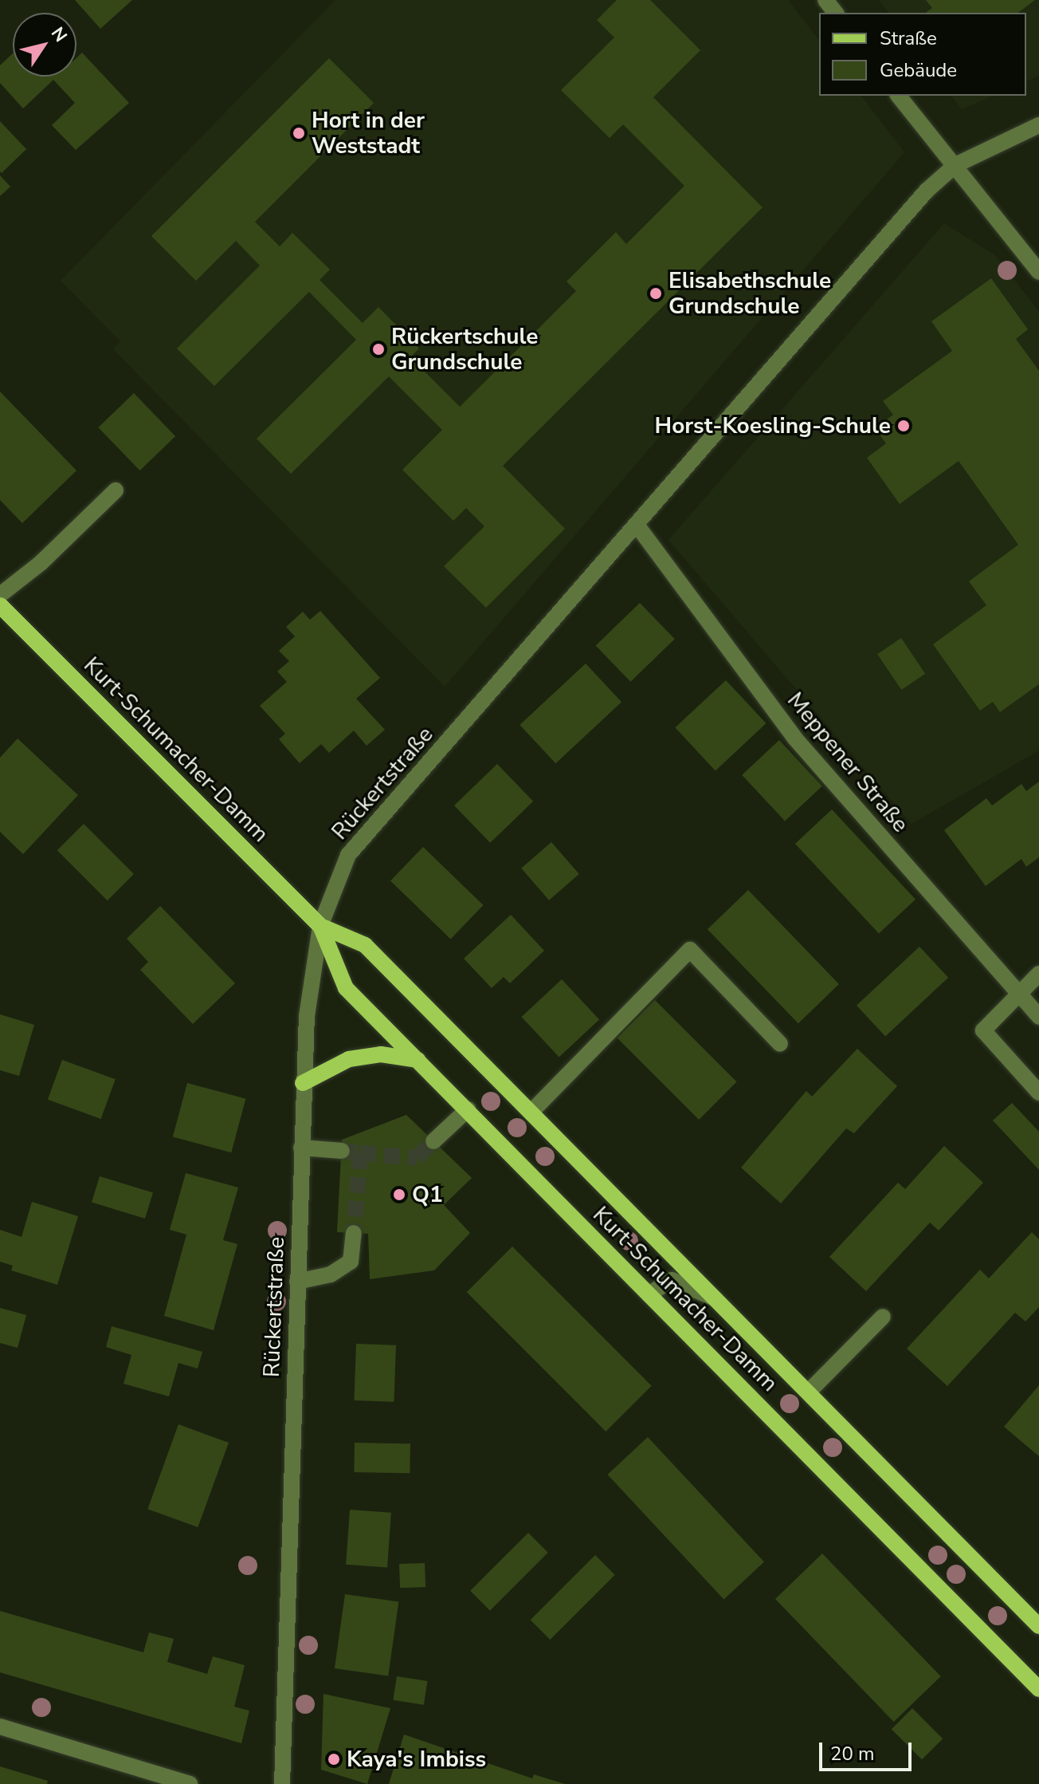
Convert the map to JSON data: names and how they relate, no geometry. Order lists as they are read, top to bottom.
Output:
{
  "streets": {
    "main road": ["Kurt-Schumacher-Damm"],
    "street": ["Meppener Straße", "Rückertstraße"]
  },
  "crossings": [
    ["Kurt-Schumacher-Damm", "Rückertstraße"],
    ["Meppener Straße", "Rückertstraße"]
  ],
  "places": [
    "Hort in der Weststadt",
    "Elisabethschule Grundschule",
    "Rückertschule Grundschule",
    "Horst-Koesling-Schule",
    "Q1",
    "Kaya's Imbiss"
  ],
  "legend": ["Straße", "Gebäude"],
  "scale_bar": "20 m",
  "north": "top right"
}
